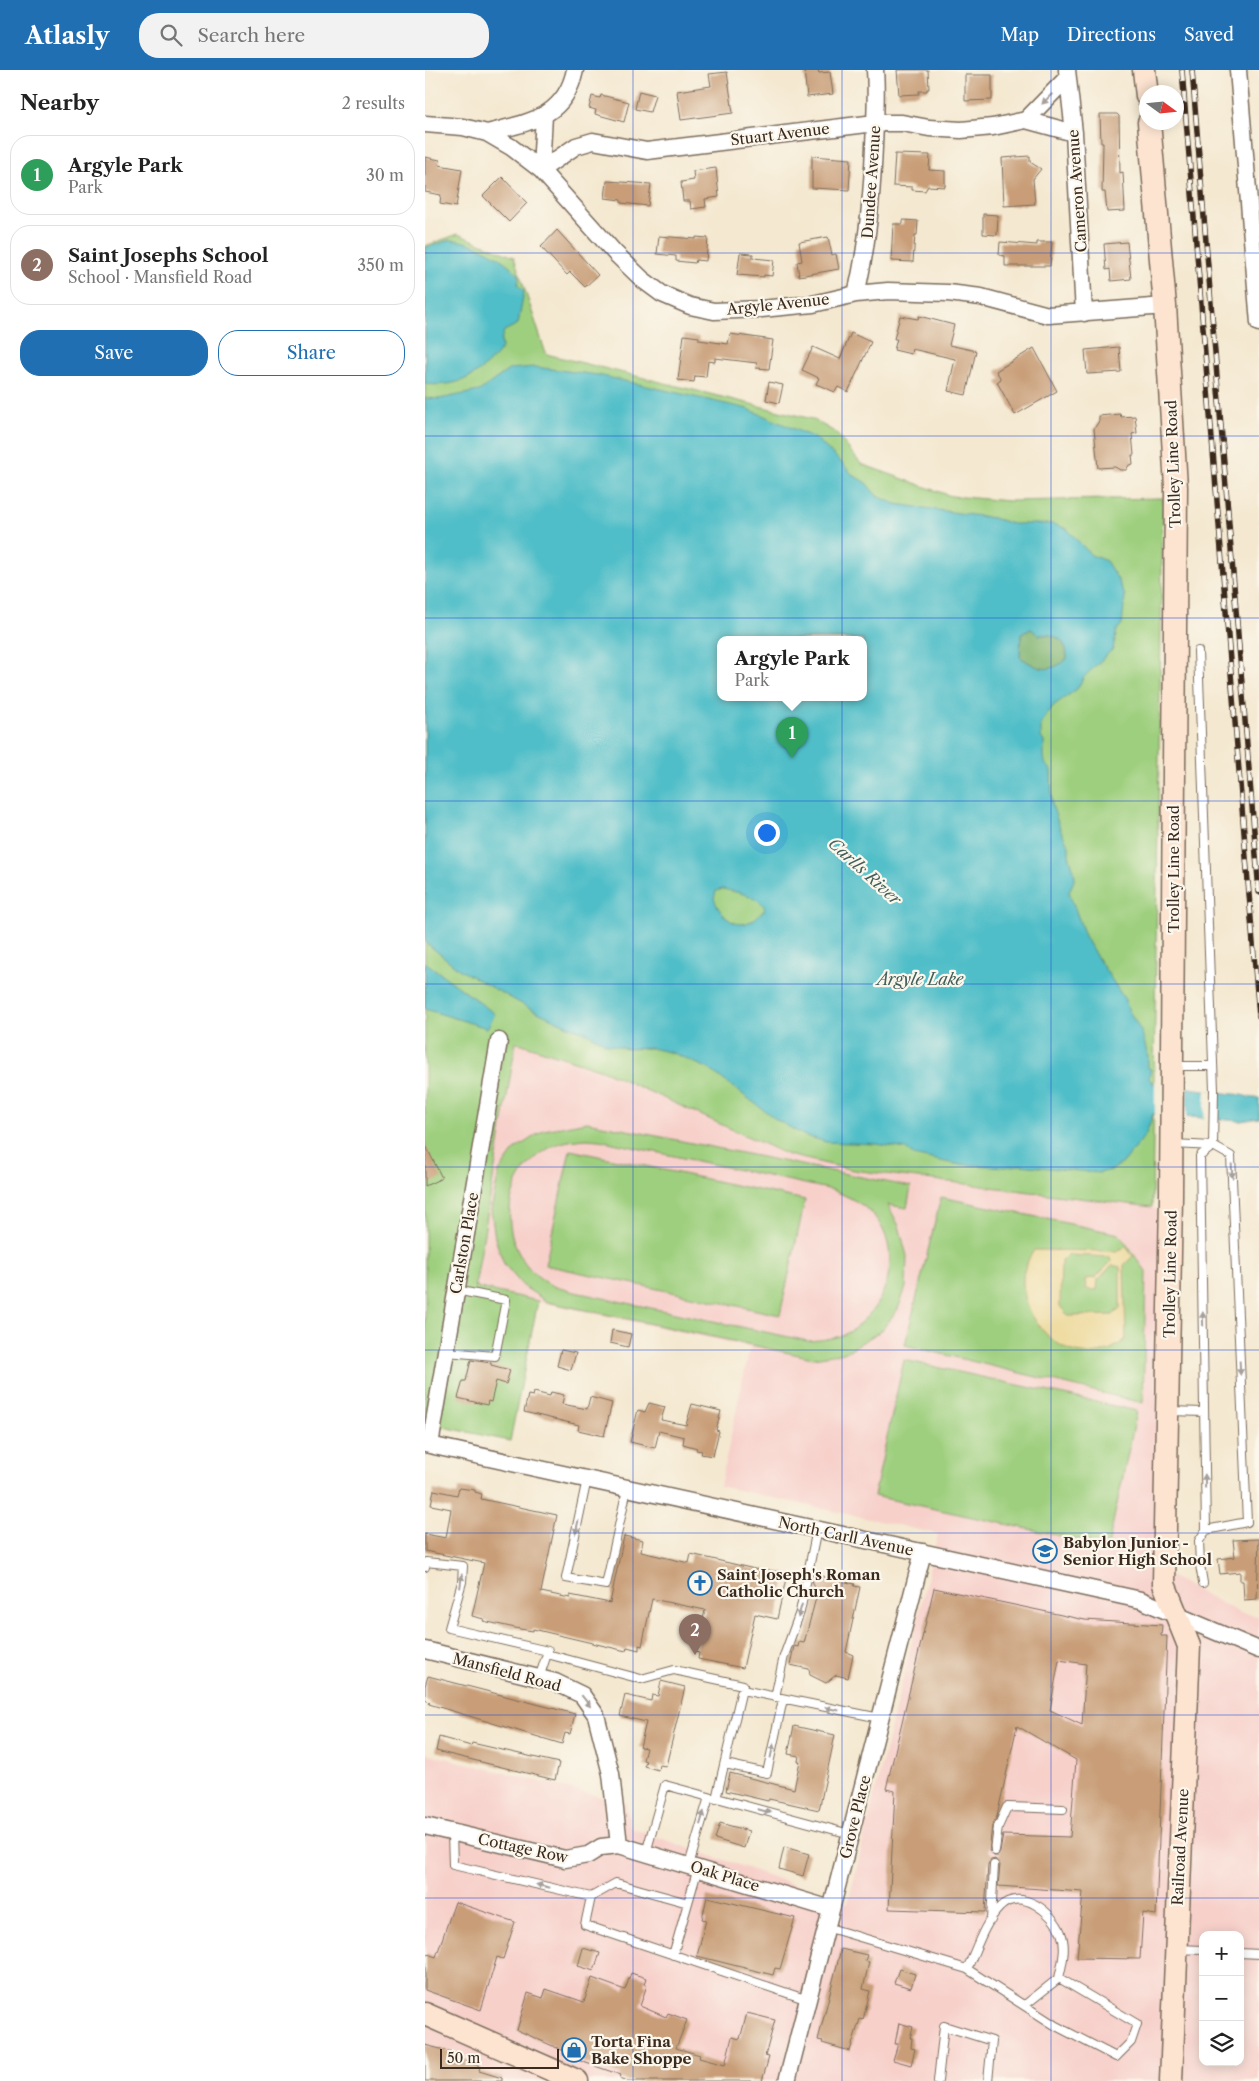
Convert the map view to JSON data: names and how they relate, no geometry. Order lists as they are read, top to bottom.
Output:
{
  "streets": {
    "main road": ["Trolley Line Road", "Railroad Avenue"],
    "street": [
      "Stuart Avenue",
      "Dundee Avenue",
      "Cameron Avenue",
      "Argyle Avenue",
      "Carlston Place",
      "North Carll Avenue",
      "Mansfield Road",
      "Grove Place",
      "Cottage Row",
      "Oak Place"
    ]
  },
  "crossings": [
    ["Stuart Avenue", "Dundee Avenue"],
    ["Stuart Avenue", "Cameron Avenue"],
    ["Stuart Avenue", "Argyle Avenue"],
    ["Dundee Avenue", "Argyle Avenue"],
    ["Cameron Avenue", "Argyle Avenue"],
    ["Argyle Avenue", "Trolley Line Road"],
    ["Trolley Line Road", "North Carll Avenue"],
    ["Trolley Line Road", "Railroad Avenue"],
    ["Carlston Place", "North Carll Avenue"],
    ["North Carll Avenue", "Grove Place"],
    ["North Carll Avenue", "Railroad Avenue"],
    ["Mansfield Road", "Cottage Row"],
    ["Mansfield Road", "Oak Place"],
    ["Grove Place", "Oak Place"],
    ["Cottage Row", "Oak Place"]
  ],
  "one_way": ["Mansfield Road"],
  "water": ["Carlls River", "Argyle Lake"],
  "places": {
    "school or university": ["Babylon Junior - Senior High School"],
    "church": ["Saint Joseph's Roman Catholic Church"],
    "shop": ["Torta Fina Bake Shoppe"]
  },
  "scale_bar": "50 m",
  "north": "right",
  "page": {
    "header": "Atlasly",
    "search": "Search here",
    "nav": ["Map", "Directions", "Saved"],
    "heading": ["Nearby", "2 results"],
    "list": [
      {
        "mark": "1",
        "name": "Argyle Park",
        "note": "Park",
        "value": "30 m"
      },
      {
        "mark": "2",
        "name": "Saint Josephs School",
        "note": "School · Mansfield Road",
        "value": "350 m"
      }
    ],
    "buttons": ["Save", "Share"],
    "popup": ["Argyle Park", "Park"],
    "pins": ["1", "2"],
    "map_buttons": ["+", "−"],
    "scale": "50 m"
  }
}
